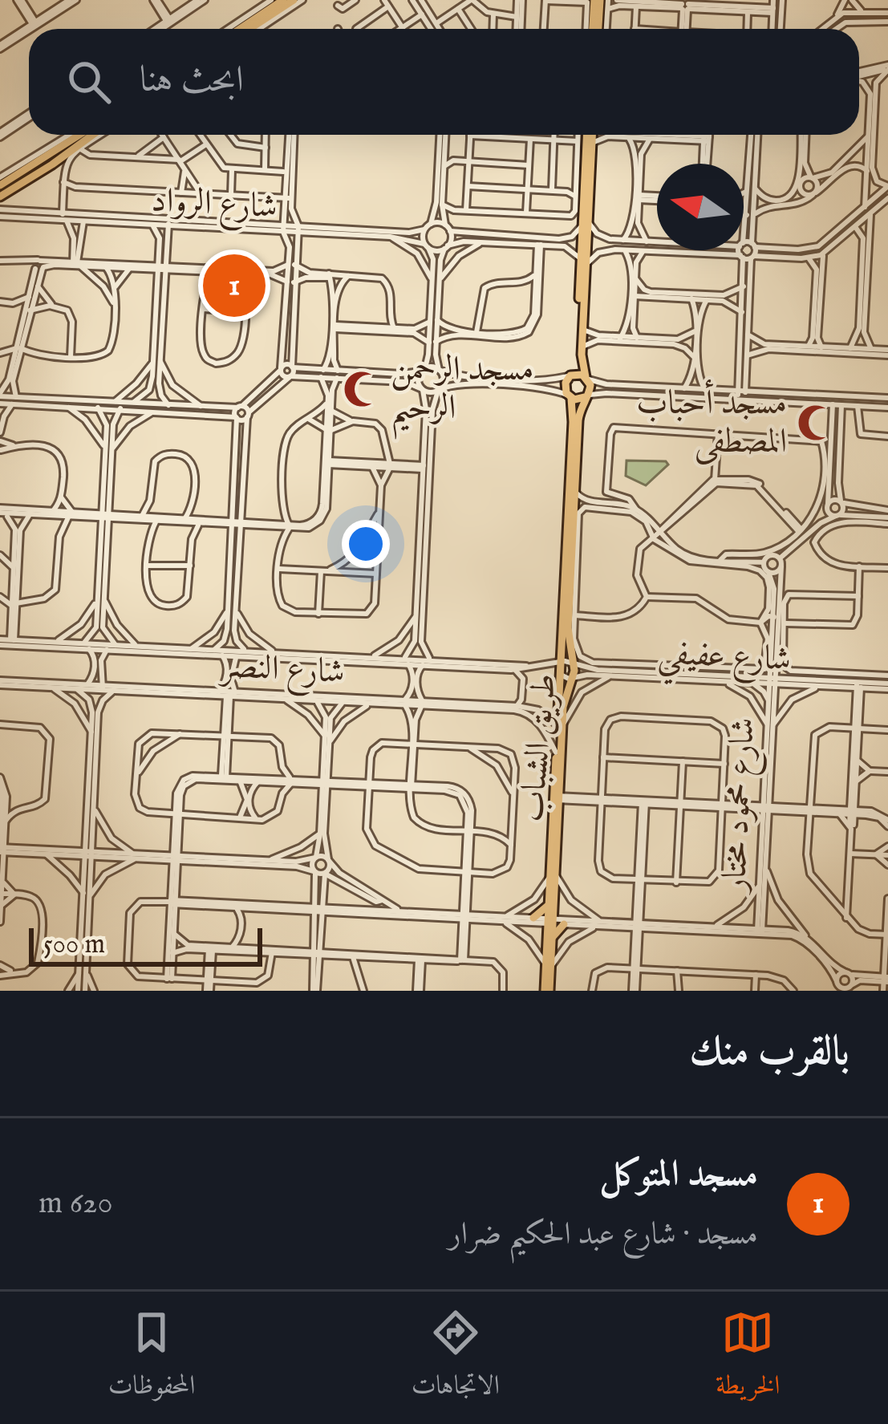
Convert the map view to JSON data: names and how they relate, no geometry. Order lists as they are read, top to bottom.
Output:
{
  "streets": {
    "main road": ["طريق الشباب"],
    "street": [
      "شارع الرواد",
      "شارع عفيفي",
      "شارع النصر",
      "شارع محمود مختار"
    ]
  },
  "crossings": [
    ["شارع عفيفي", "شارع النصر"],
    ["شارع عفيفي", "طريق الشباب"],
    ["شارع عفيفي", "شارع محمود مختار"],
    ["شارع النصر", "طريق الشباب"]
  ],
  "places": {
    "mosque": ["مسجد الرحمن الرحيم", "مسجد أحباب المصطفى"]
  },
  "scale_bar": "500 m",
  "north": "left",
  "page": {
    "search": "ابحث هنا",
    "pins": "1",
    "scale": "500 m",
    "heading": "بالقرب منك",
    "list": [
      {
        "mark": "1",
        "name": "مسجد المتوكل",
        "note": "مسجد · شارع عبد الحكيم ضرار",
        "value": "620 m"
      }
    ],
    "nav": ["الخريطة", "الاتجاهات", "المحفوظات"]
  }
}
